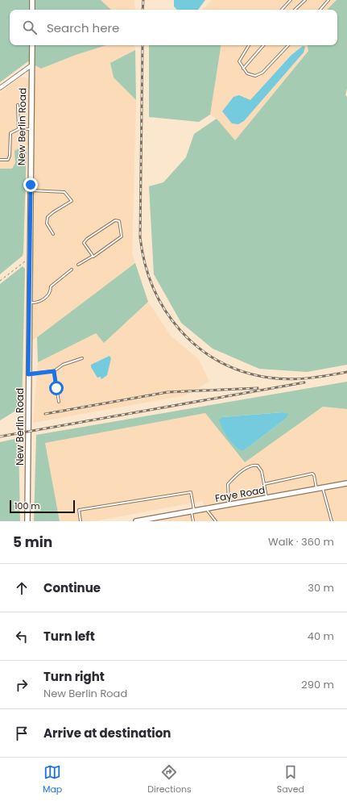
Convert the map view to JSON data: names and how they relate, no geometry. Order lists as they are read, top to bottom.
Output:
{
  "streets": {
    "street": ["New Berlin Road", "Faye Road"]
  },
  "scale_bar": "100 m",
  "page": {
    "search": "Search here",
    "scale": "100 m",
    "heading": ["5 min", "Walk · 360 m"],
    "list": [
      ["Continue", "30 m"],
      ["Turn left", "40 m"],
      ["Turn right", "New Berlin Road", "290 m"],
      "Arrive at destination"
    ],
    "nav": ["Map", "Directions", "Saved"]
  }
}
